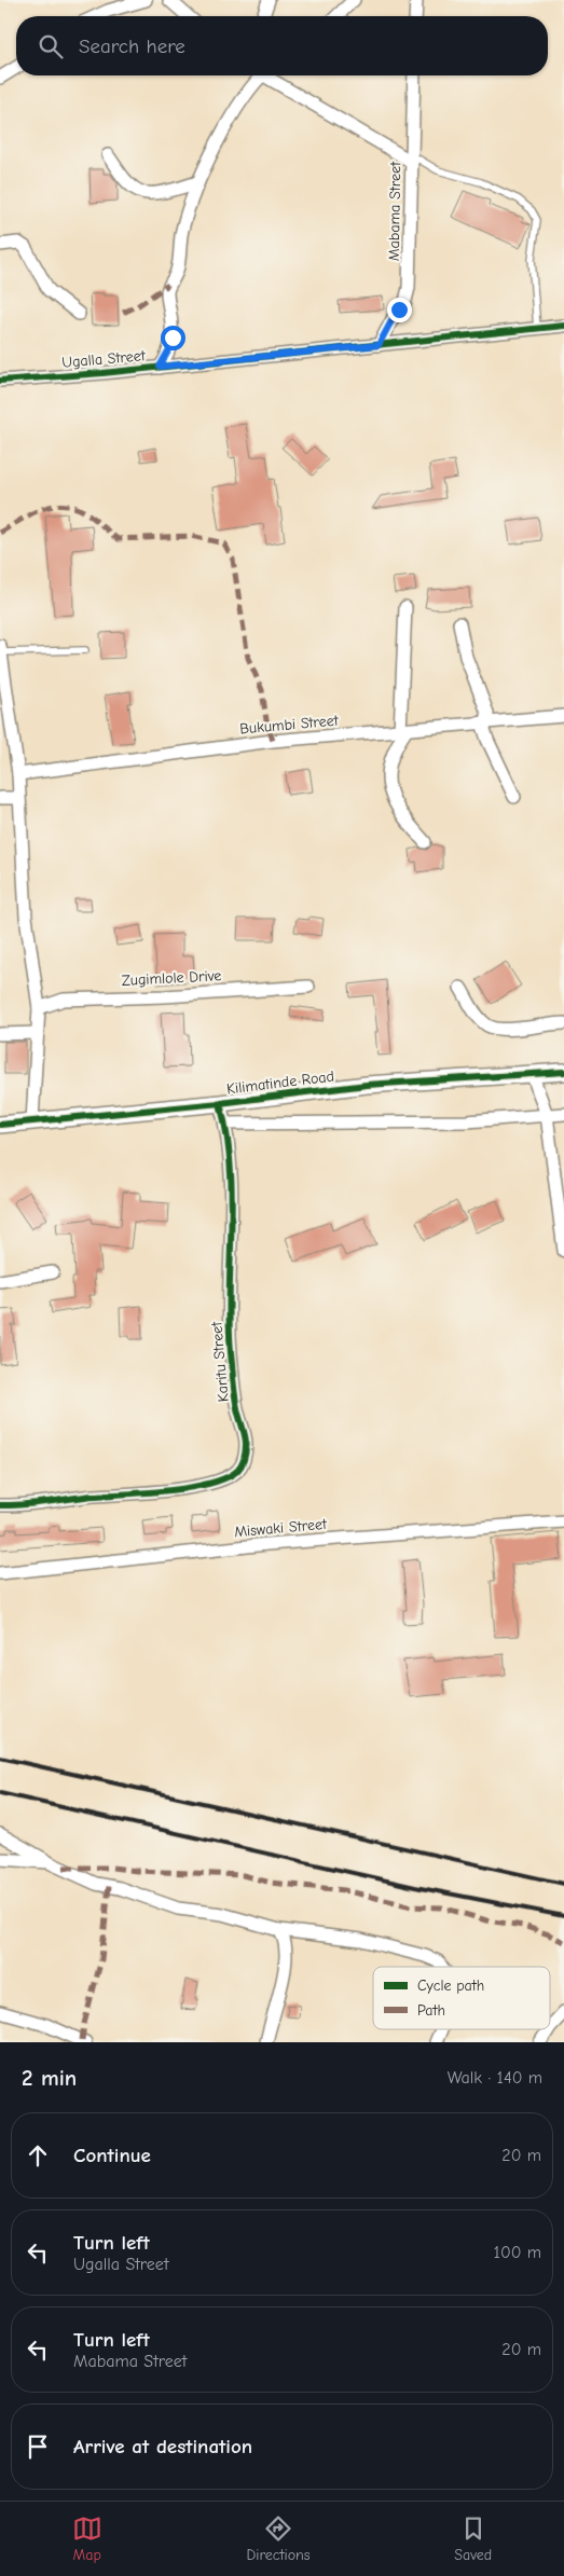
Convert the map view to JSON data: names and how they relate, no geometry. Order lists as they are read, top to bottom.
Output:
{
  "streets": {
    "main road": ["Kilimatinde Road"],
    "street": [
      "Mabama Street",
      "Ugalla Street",
      "Bukumbi Street",
      "Zugimlole Drive",
      "Karitu Street",
      "Miswaki Street"
    ]
  },
  "crossings": [
    ["Mabama Street", "Ugalla Street"],
    ["Kilimatinde Road", "Karitu Street"]
  ],
  "legend": ["Cycle path", "Path"],
  "page": {
    "search": "Search here",
    "heading": ["2 min", "Walk · 140 m"],
    "list": [
      ["Continue", "20 m"],
      ["Turn left", "Ugalla Street", "100 m"],
      ["Turn left", "Mabama Street", "20 m"],
      "Arrive at destination"
    ],
    "nav": ["Map", "Directions", "Saved"]
  }
}
